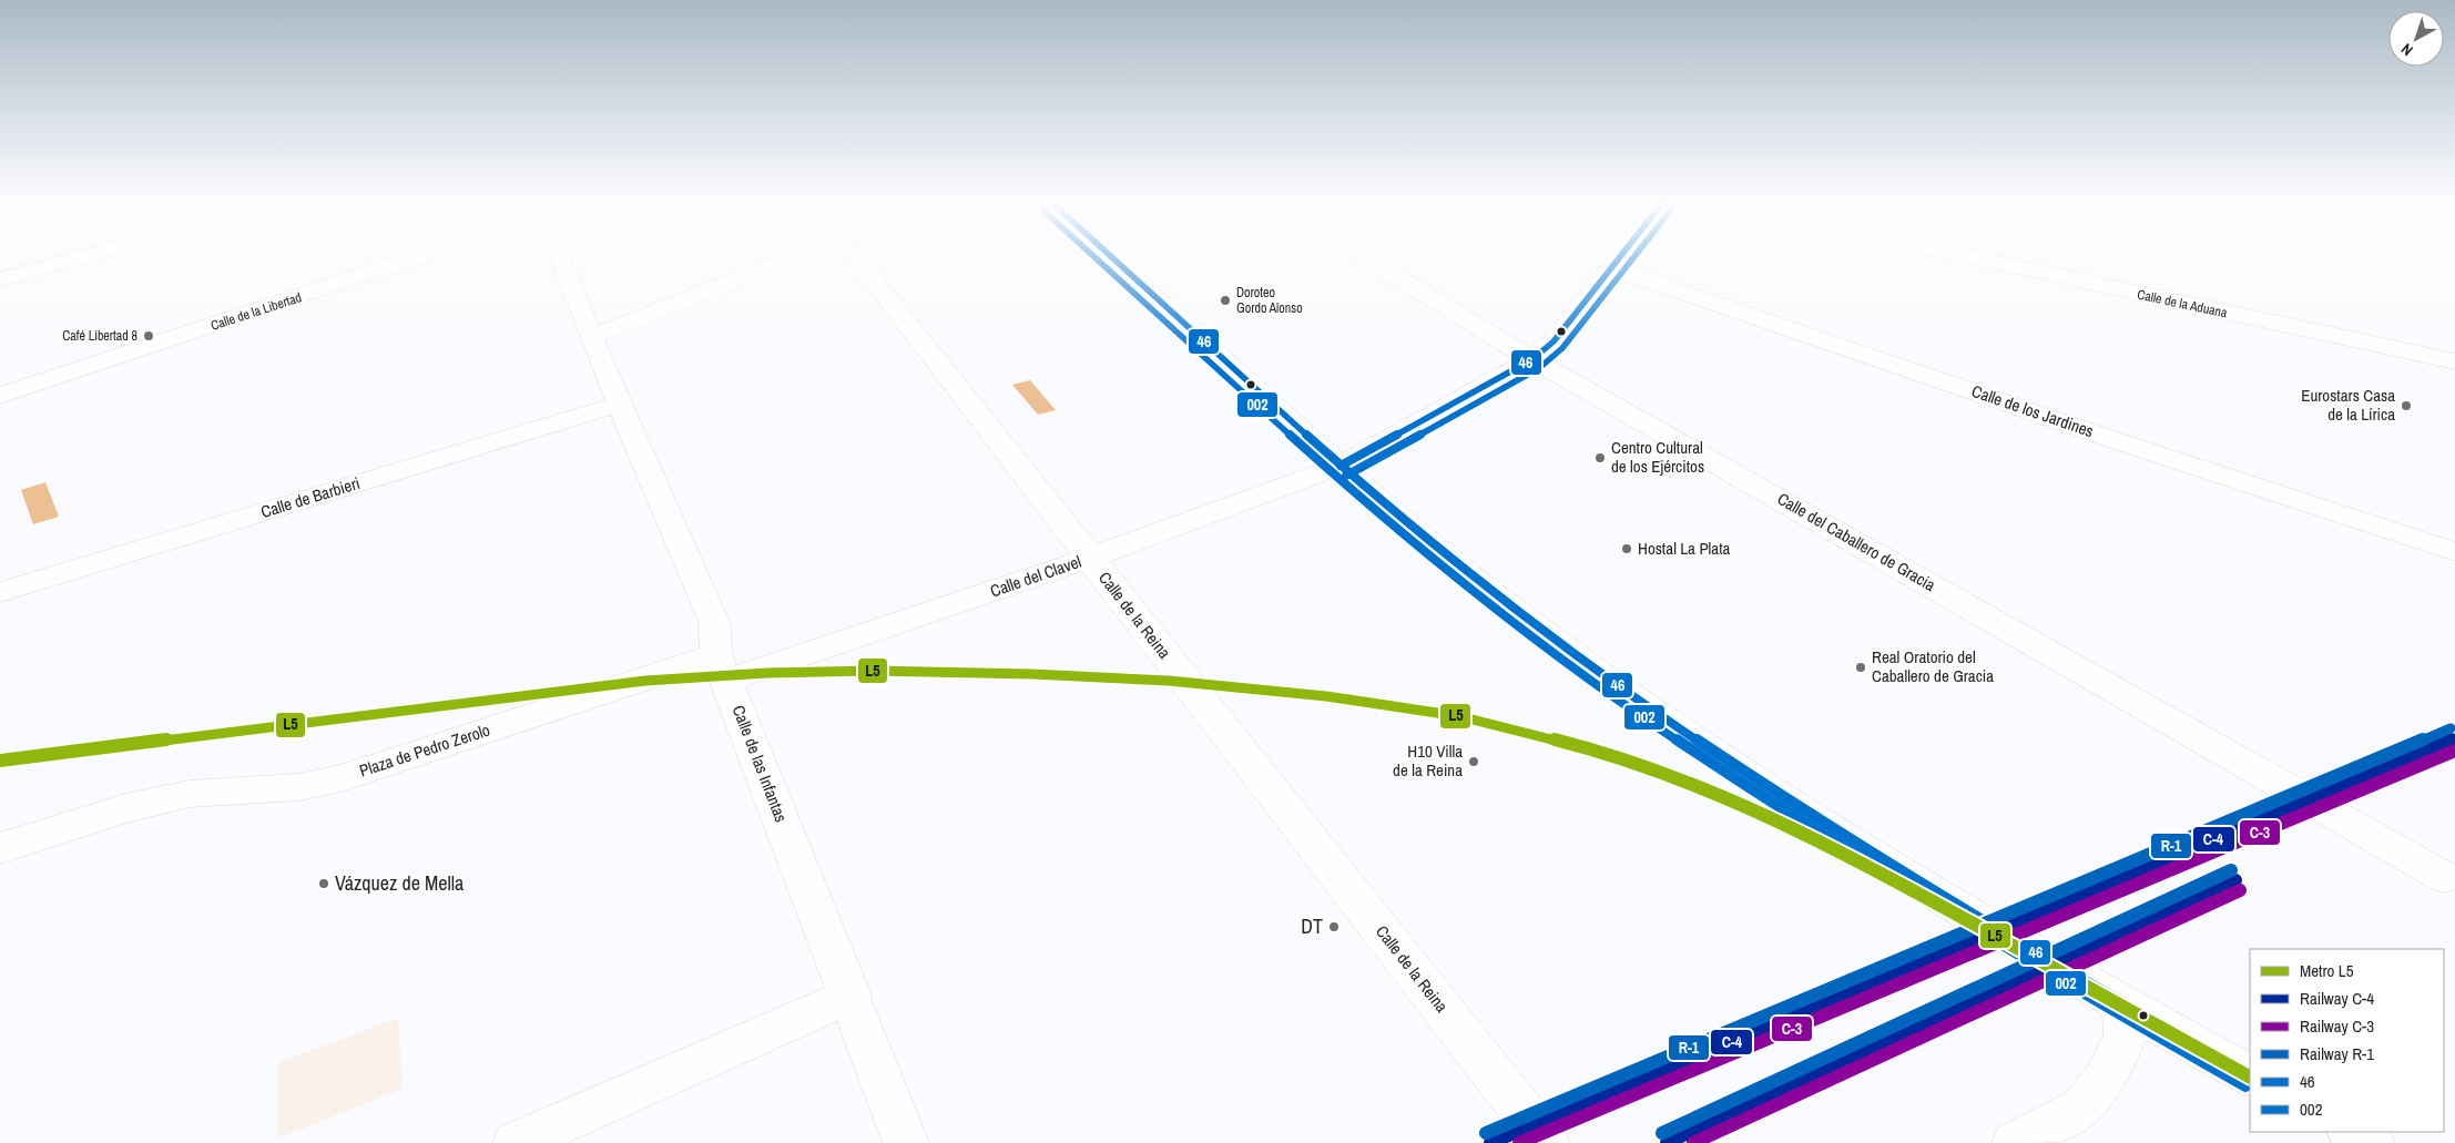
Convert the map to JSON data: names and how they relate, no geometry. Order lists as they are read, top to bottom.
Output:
{
  "streets": {
    "street": [
      "Calle de la Aduana",
      "Calle de la Libertad",
      "Calle de los Jardines",
      "Calle de Barbieri",
      "Calle del Caballero de Gracia",
      "Calle del Clavel",
      "Calle de la Reina",
      "Plaza de Pedro Zerolo",
      "Calle de las Infantas"
    ]
  },
  "crossings": [
    ["Calle de los Jardines", "Calle del Clavel"],
    ["Calle de Barbieri", "Calle de las Infantas"],
    ["Calle del Caballero de Gracia", "Calle del Clavel"],
    ["Calle del Clavel", "Calle de la Reina"],
    ["Calle del Clavel", "Plaza de Pedro Zerolo"],
    ["Calle del Clavel", "Calle de las Infantas"],
    ["Plaza de Pedro Zerolo", "Calle de las Infantas"]
  ],
  "places": [
    "Doroteo Gordo Alonso",
    "Café Libertad 8",
    "Eurostars Casa de la Lírica",
    "Centro Cultural de los Ejércitos",
    "Hostal La Plata",
    "Real Oratorio del Caballero de Gracia",
    "H10 Villa de la Reina",
    "Vázquez de Mella",
    "DT"
  ],
  "lines": [
    "transit line 46",
    "transit line 002",
    "metro line L5",
    "rail line R-1",
    "rail line C-4",
    "rail line C-3"
  ],
  "legend": [
    "Metro L5",
    "Railway C-4",
    "Railway C-3",
    "Railway R-1",
    "46",
    "002"
  ],
  "north": "bottom left"
}
